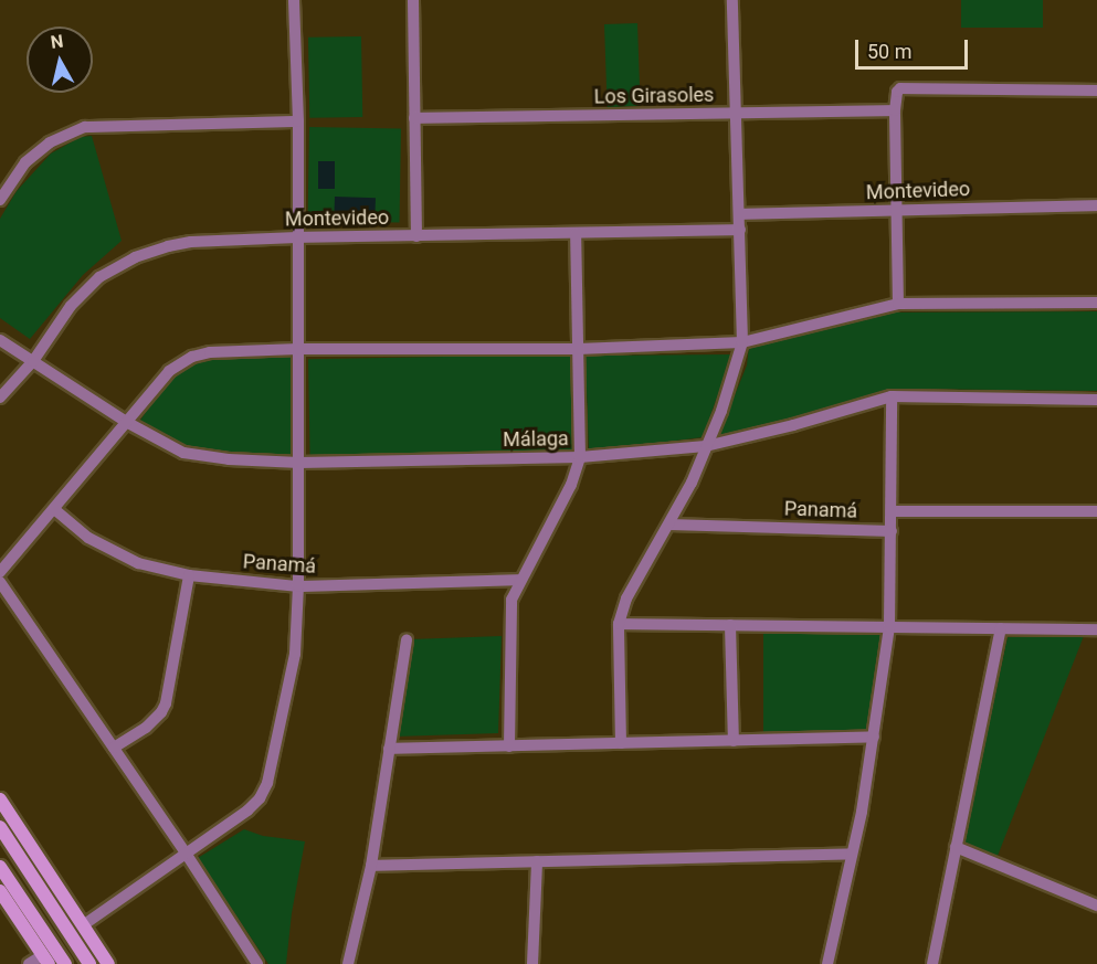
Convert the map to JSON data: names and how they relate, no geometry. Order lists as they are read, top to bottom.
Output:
{
  "streets": {
    "street": [
      "Los Girasoles",
      "Montevideo",
      "Málaga",
      "Panamá"
    ]
  },
  "crossings": [
    ["Montevideo", "Málaga"]
  ],
  "scale_bar": "50 m",
  "north": "top"
}
